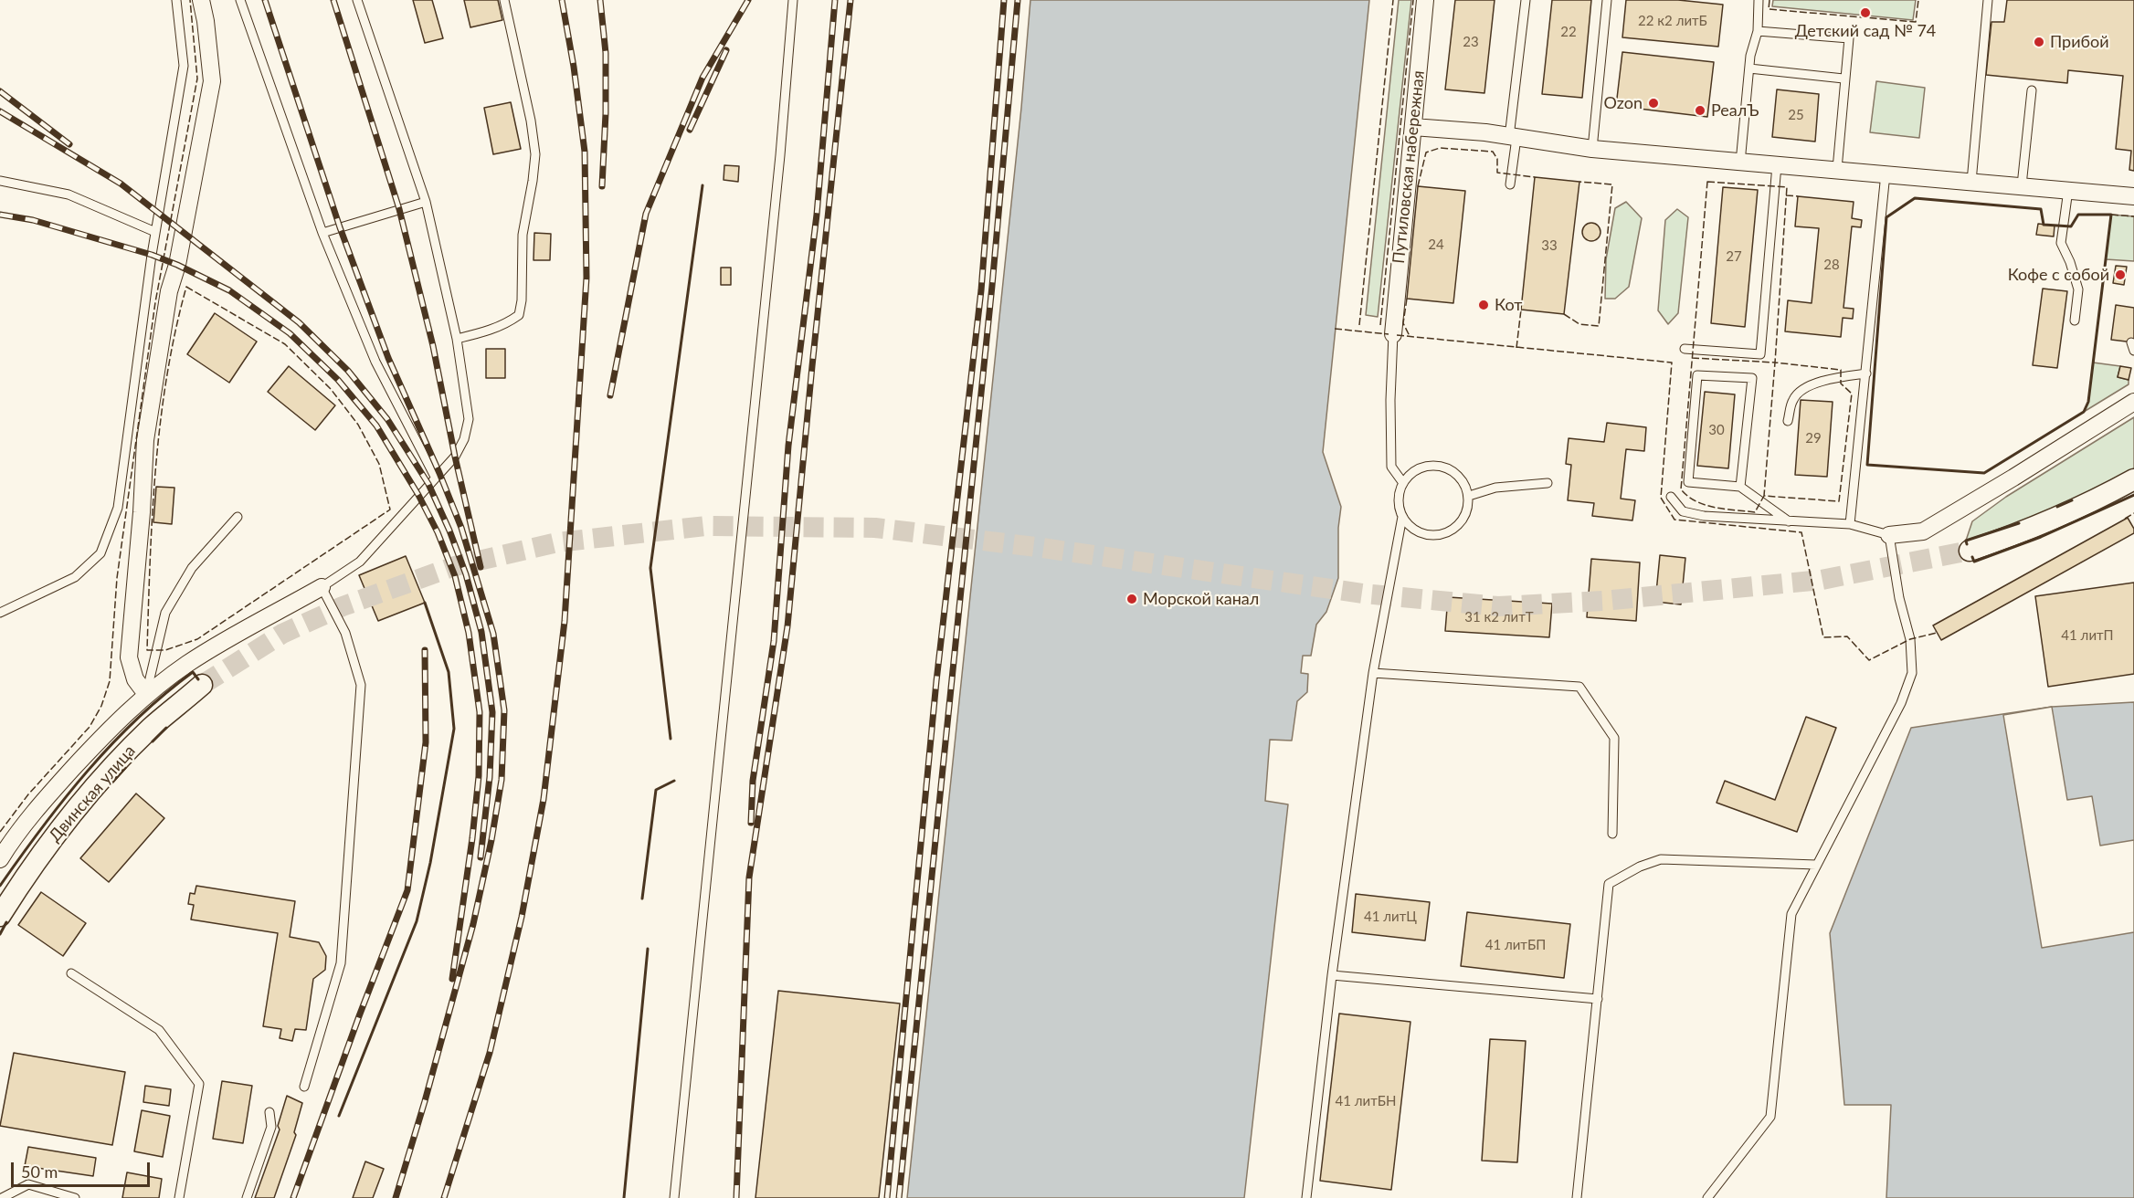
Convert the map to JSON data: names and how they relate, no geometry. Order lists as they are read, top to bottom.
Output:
{
  "streets": {
    "street": ["Путиловская набережная", "Двинская улица"]
  },
  "places": [
    "Детский сад № 74",
    "Прибой",
    "Ozon",
    "РеалЪ",
    "Кофе с собой",
    "Кот",
    "Морской канал"
  ],
  "house_numbers": [
    "22 к2 литБ",
    "22",
    "23",
    "25",
    "24",
    "33",
    "27",
    "28",
    "30",
    "29",
    "31 к2 литТ",
    "41 литП",
    "41 литЦ",
    "41 литБП",
    "41 литБН"
  ],
  "scale_bar": "50 m"
}
